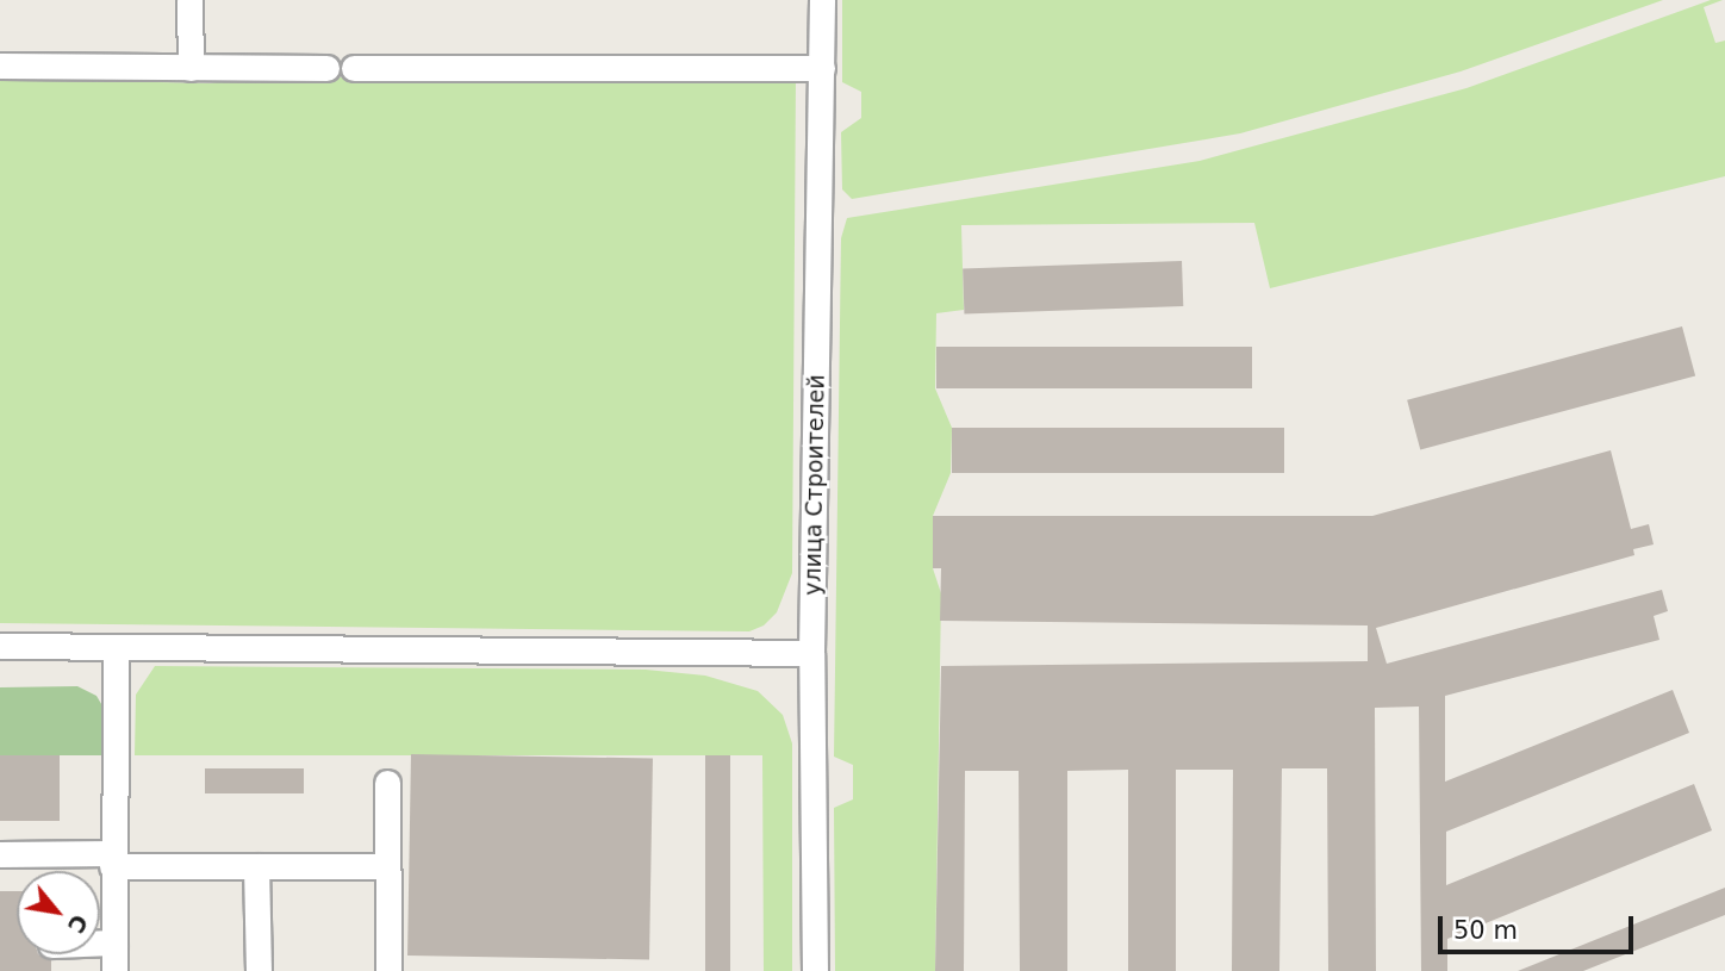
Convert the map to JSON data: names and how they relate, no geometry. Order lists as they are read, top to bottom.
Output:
{
  "streets": {
    "street": ["улица Строителей"]
  },
  "scale_bar": "50 m",
  "north": "bottom right"
}
